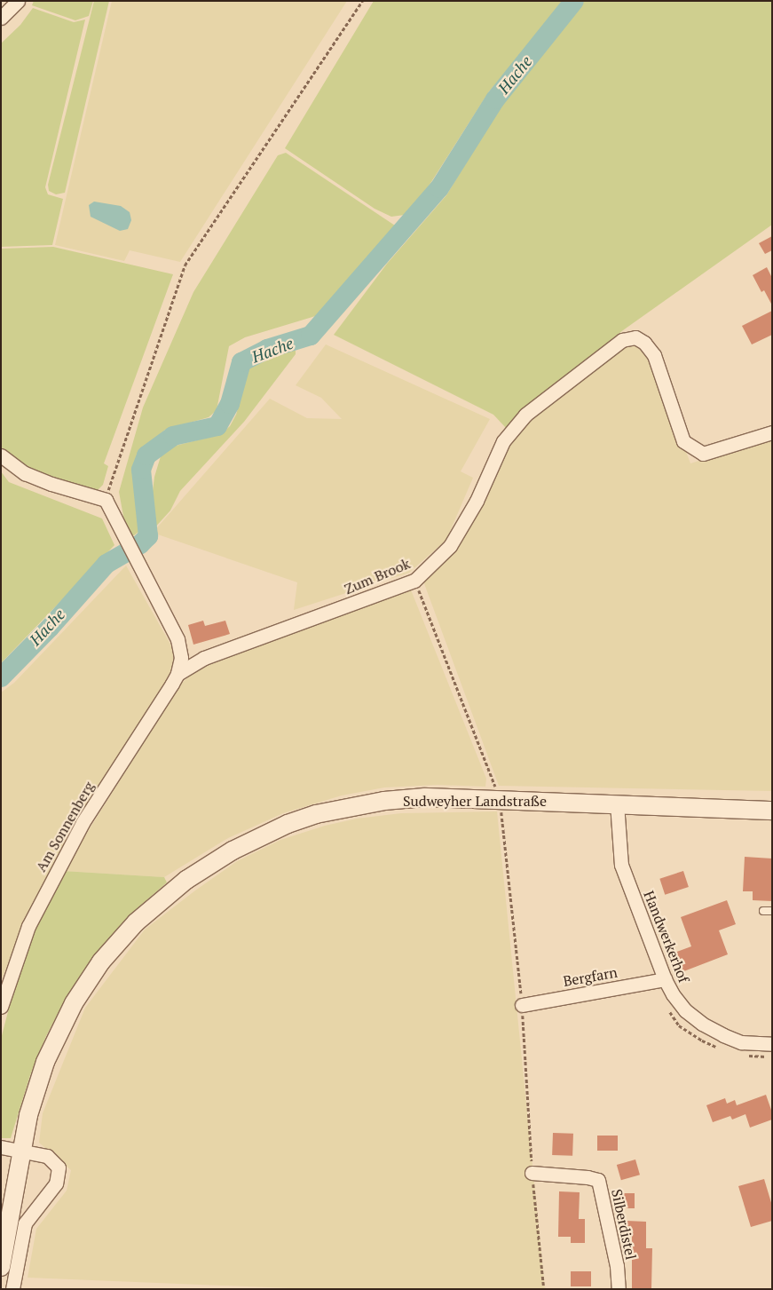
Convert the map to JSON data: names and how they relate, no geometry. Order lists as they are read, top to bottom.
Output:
{
  "streets": {
    "main road": ["Sudweyher Landstraße"],
    "street": [
      "Zum Brook",
      "Am Sonnenberg",
      "Handwerkerhof",
      "Bergfarn",
      "Silberdistel"
    ]
  },
  "crossings": [
    ["Zum Brook", "Am Sonnenberg"],
    ["Sudweyher Landstraße", "Handwerkerhof"],
    ["Handwerkerhof", "Bergfarn"]
  ],
  "water": ["Hache"]
}
